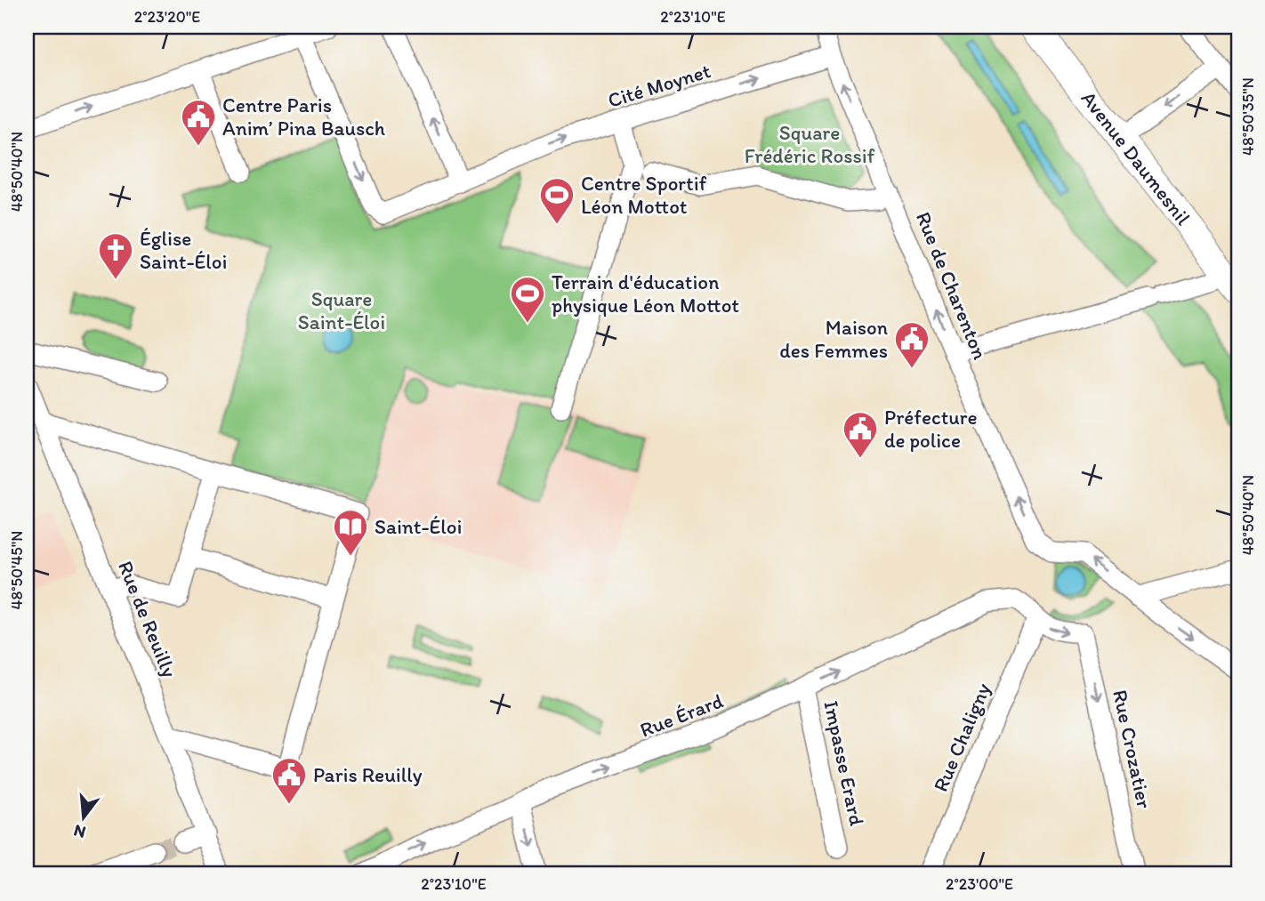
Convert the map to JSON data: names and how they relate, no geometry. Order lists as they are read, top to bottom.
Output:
{
  "streets": {
    "main road": ["Avenue Daumesnil"],
    "street": [
      "Cité Moynet",
      "Rue de Charenton",
      "Rue de Reuilly",
      "Rue Érard",
      "Rue Chaligny",
      "Rue Crozatier",
      "Impasse Erard"
    ]
  },
  "crossings": [
    ["Cité Moynet", "Rue de Charenton"],
    ["Rue Érard", "Rue Chaligny"],
    ["Rue Érard", "Rue Crozatier"],
    ["Rue Érard", "Impasse Erard"],
    ["Rue Chaligny", "Rue Crozatier"]
  ],
  "one_way": ["Rue de Charenton", "Rue Érard", "Rue Crozatier"],
  "parks": ["Square Frédéric Rossif", "Square Saint-Éloi"],
  "places": {
    "public building": [
      "Centre Paris Anim’ Pina Bausch",
      "Maison des Femmes",
      "Préfecture de police",
      "Paris Reuilly"
    ],
    "sports": ["Centre Sportif Léon Mottot", "Terrain d'éducation physique Léon Mottot"],
    "church": ["Église Saint-Éloi"],
    "library": ["Saint-Éloi"]
  },
  "north": "bottom",
  "coordinates": [
    "2°23'20\"E",
    "2°23'10\"E",
    "48°50'35\"N",
    "48°50'40\"N",
    "48°50'45\"N",
    "2°23'00\"E"
  ]
}
